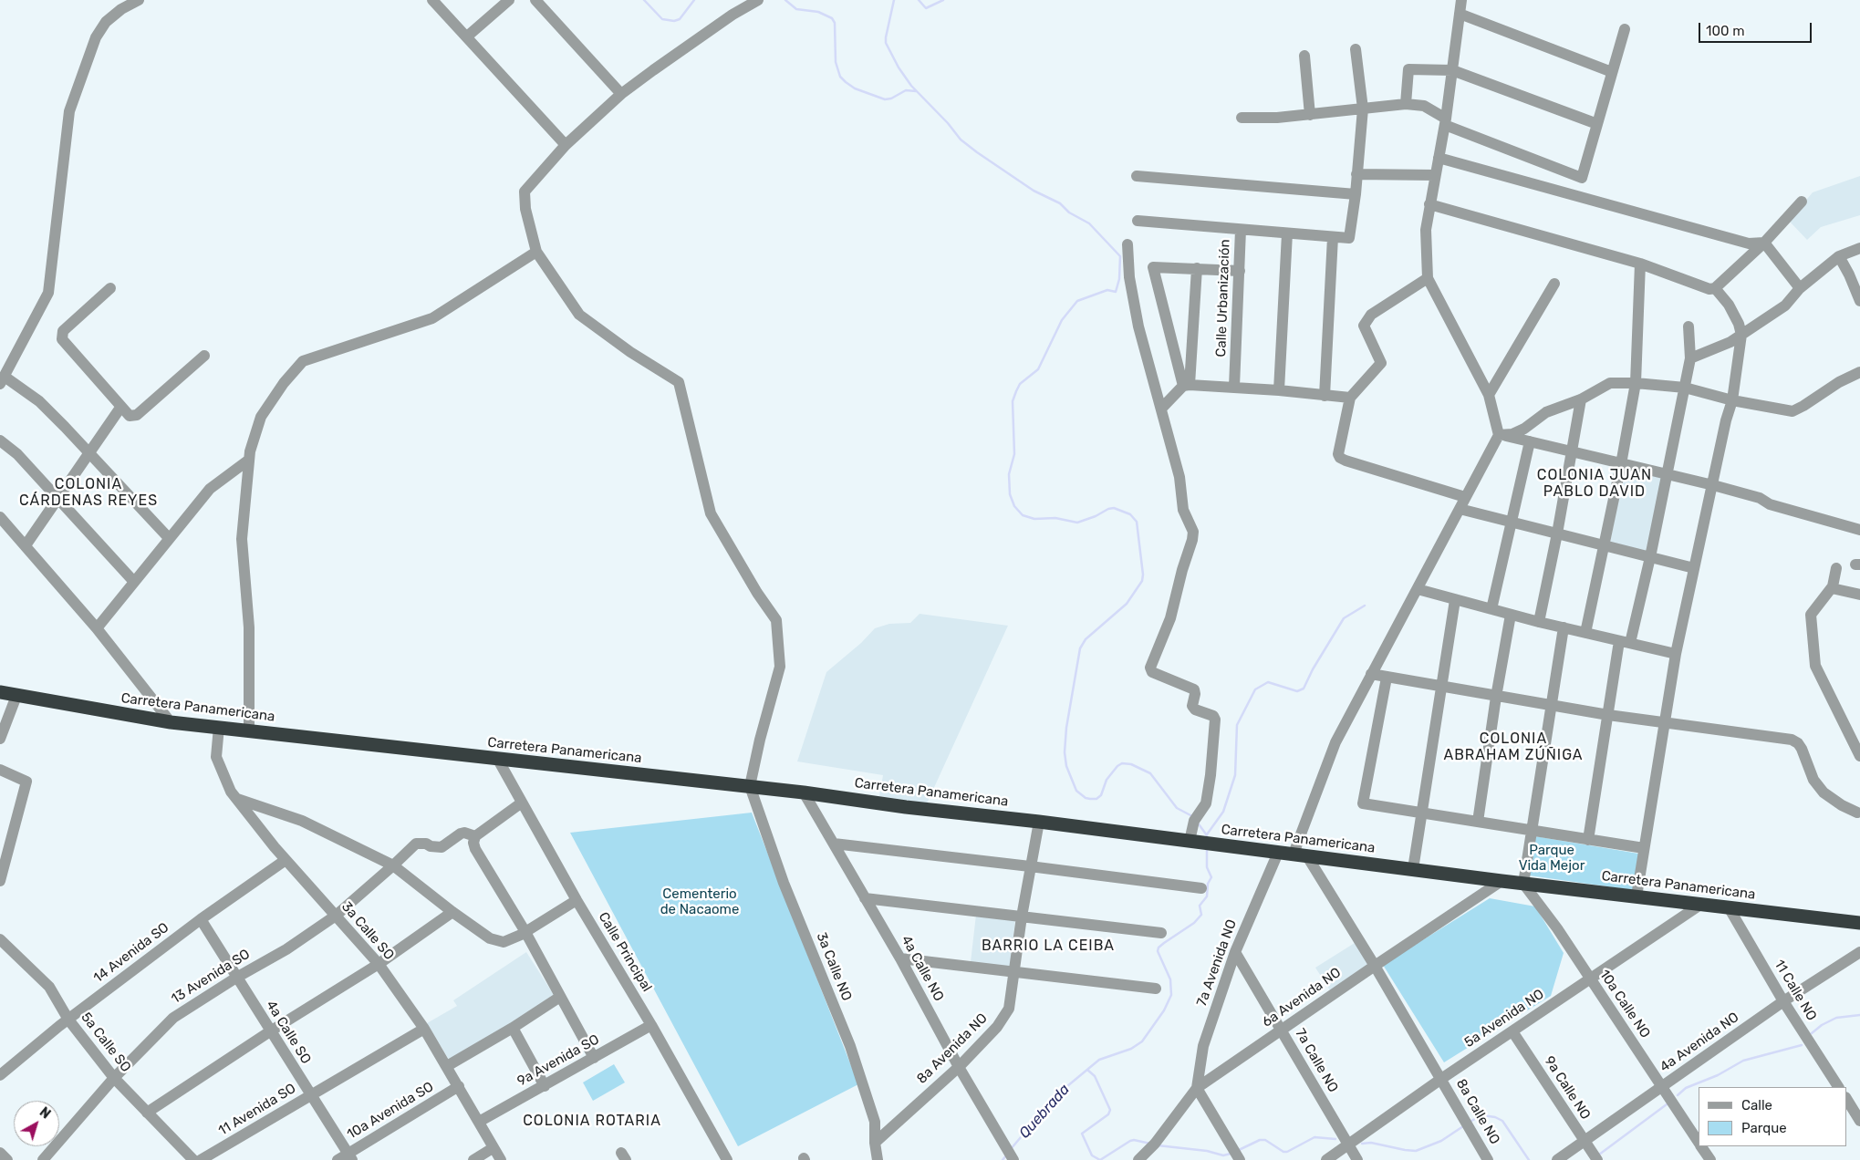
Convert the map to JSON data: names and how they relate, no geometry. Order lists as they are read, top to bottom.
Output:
{
  "streets": {
    "highway": ["Carretera Panamericana"],
    "street": [
      "Calle Urbanización",
      "3a Calle SO",
      "Calle Principal",
      "14 Avenida SO",
      "7a Avenida NO",
      "3a Calle NO",
      "4a Calle NO",
      "13 Avenida SO",
      "11 Calle NO",
      "6a Avenida NO",
      "10a Calle NO",
      "5a Avenida NO",
      "4a Calle SO",
      "5a Calle SO",
      "4a Avenida NO",
      "8a Avenida NO",
      "9a Avenida SO",
      "7a Calle NO",
      "9a Calle NO",
      "11 Avenida SO",
      "10a Avenida SO",
      "8a Calle NO"
    ]
  },
  "crossings": [
    ["Carretera Panamericana", "3a Calle SO"],
    ["Carretera Panamericana", "Calle Principal"],
    ["Carretera Panamericana", "7a Avenida NO"],
    ["Carretera Panamericana", "3a Calle NO"],
    ["Carretera Panamericana", "4a Calle NO"],
    ["Carretera Panamericana", "11 Calle NO"],
    ["Carretera Panamericana", "6a Avenida NO"],
    ["Carretera Panamericana", "10a Calle NO"],
    ["Carretera Panamericana", "5a Avenida NO"],
    ["Carretera Panamericana", "8a Avenida NO"],
    ["Carretera Panamericana", "8a Calle NO"],
    ["3a Calle SO", "14 Avenida SO"],
    ["3a Calle SO", "13 Avenida SO"],
    ["3a Calle SO", "9a Avenida SO"],
    ["3a Calle SO", "11 Avenida SO"],
    ["3a Calle SO", "10a Avenida SO"],
    ["Calle Principal", "9a Avenida SO"],
    ["14 Avenida SO", "4a Calle SO"],
    ["14 Avenida SO", "5a Calle SO"],
    ["7a Avenida NO", "6a Avenida NO"],
    ["7a Avenida NO", "7a Calle NO"],
    ["3a Calle NO", "8a Avenida NO"],
    ["4a Calle NO", "8a Avenida NO"],
    ["13 Avenida SO", "4a Calle SO"],
    ["13 Avenida SO", "5a Calle SO"],
    ["11 Calle NO", "4a Avenida NO"],
    ["6a Avenida NO", "7a Calle NO"],
    ["6a Avenida NO", "8a Calle NO"],
    ["10a Calle NO", "5a Avenida NO"],
    ["10a Calle NO", "4a Avenida NO"],
    ["5a Avenida NO", "7a Calle NO"],
    ["5a Avenida NO", "9a Calle NO"],
    ["5a Avenida NO", "8a Calle NO"],
    ["4a Calle SO", "11 Avenida SO"],
    ["4a Calle SO", "10a Avenida SO"],
    ["4a Avenida NO", "9a Calle NO"]
  ],
  "districts": [
    "COLONIA JUAN PABLO DAVID",
    "COLONIA CÁRDENAS REYES",
    "COLONIA ABRAHAM ZÚÑIGA",
    "BARRIO LA CEIBA",
    "COLONIA ROTARIA"
  ],
  "water": ["Quebrada"],
  "parks": ["Parque Vida Mejor", "Cementerio de Nacaome"],
  "legend": ["Calle", "Parque"],
  "scale_bar": "100 m",
  "north": "top right"
}
